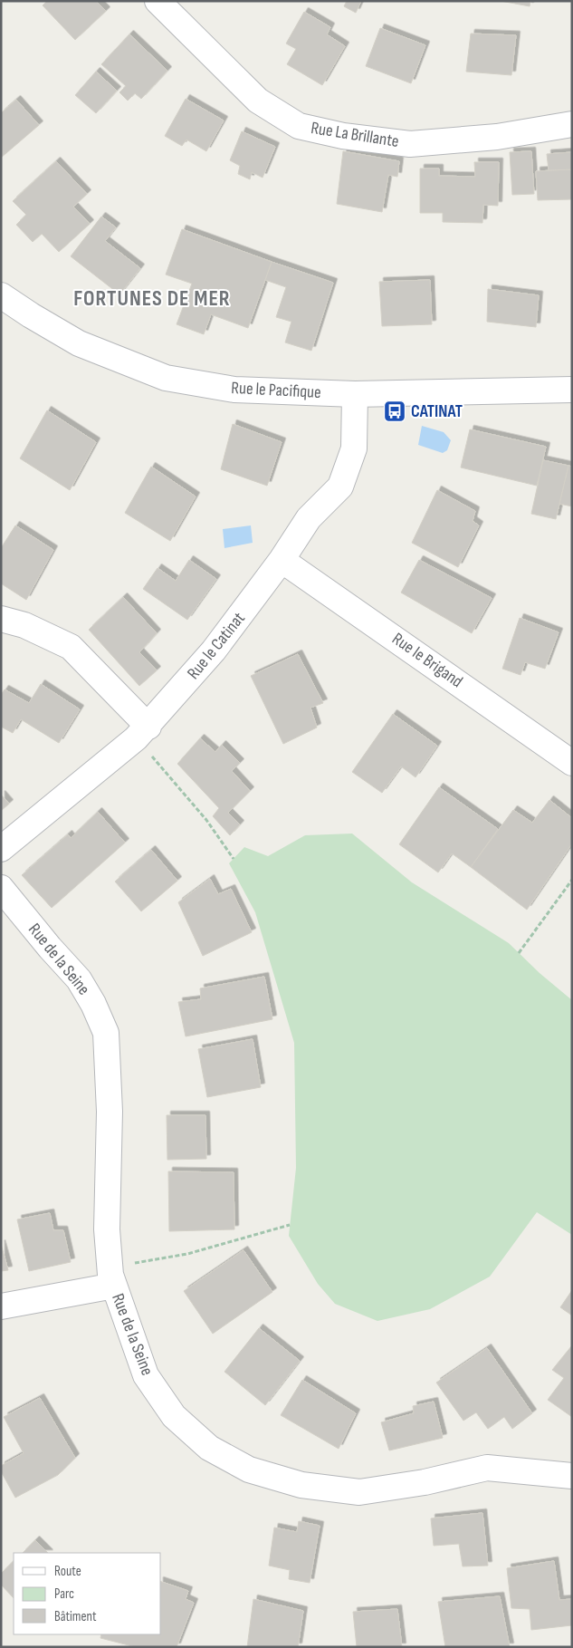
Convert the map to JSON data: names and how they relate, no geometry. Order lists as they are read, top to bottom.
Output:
{
  "streets": {
    "street": [
      "Rue La Brillante",
      "Rue le Pacifique",
      "Rue le Catinat",
      "Rue le Brigand",
      "Rue de la Seine"
    ]
  },
  "crossings": [
    ["Rue le Pacifique", "Rue le Catinat"],
    ["Rue le Catinat", "Rue le Brigand"]
  ],
  "districts": ["FORTUNES DE MER"],
  "places": {
    "bus stop": ["CATINAT"]
  },
  "legend": ["Route", "Parc", "Bâtiment"]
}
